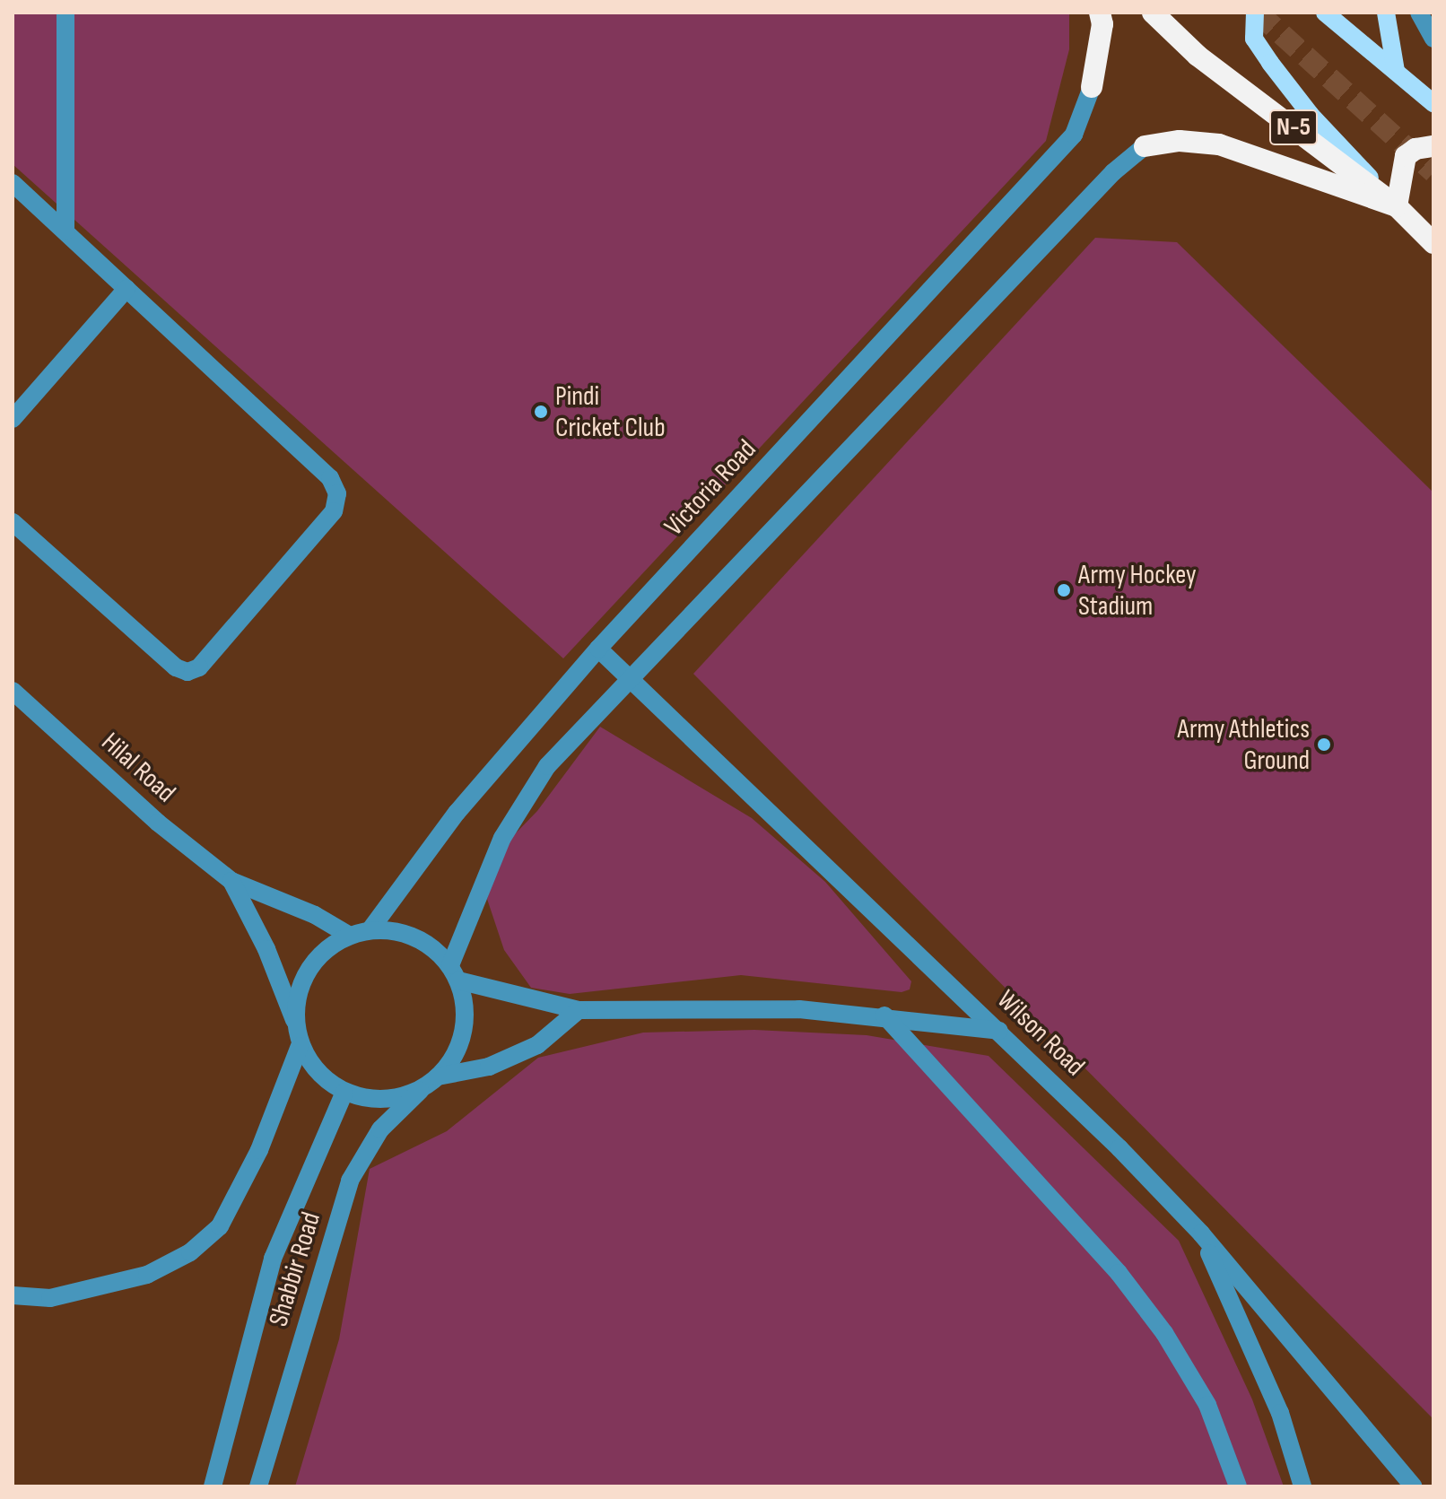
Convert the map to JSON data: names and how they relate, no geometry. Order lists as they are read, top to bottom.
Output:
{
  "streets": {
    "highway": ["N-5"],
    "street": [
      "Victoria Road",
      "Hilal Road",
      "Wilson Road",
      "Shabbir Road"
    ]
  },
  "crossings": [
    ["Victoria Road", "Hilal Road"],
    ["Victoria Road", "Wilson Road"],
    ["Victoria Road", "Shabbir Road"],
    ["Hilal Road", "Shabbir Road"]
  ],
  "places": ["Pindi Cricket Club", "Army Hockey Stadium", "Army Athletics Ground"]
}
